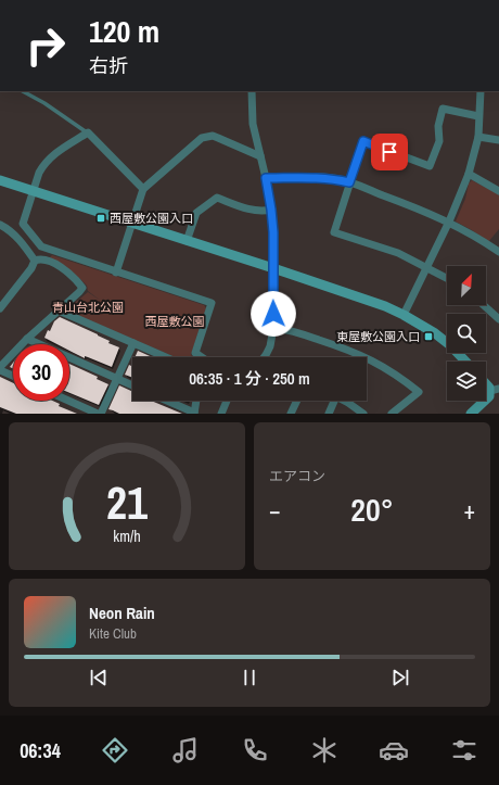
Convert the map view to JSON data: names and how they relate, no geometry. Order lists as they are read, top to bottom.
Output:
{
  "parks": ["青山台北公園", "西屋敷公園"],
  "places": {
    "transit": ["西屋敷公園入口", "東屋敷公園入口"]
  },
  "north": "top right",
  "page": {
    "turn": ["120 m", "右折"],
    "limit": "30",
    "trip": "06:35 · 1 分 · 250 m",
    "tile": "エアコン",
    "heat": ["−", "20°", "+"],
    "song": ["Neon Rain", "Kite Club"],
    "tabs": "06:34",
    "gauge": ["21", "km/h"]
  }
}
